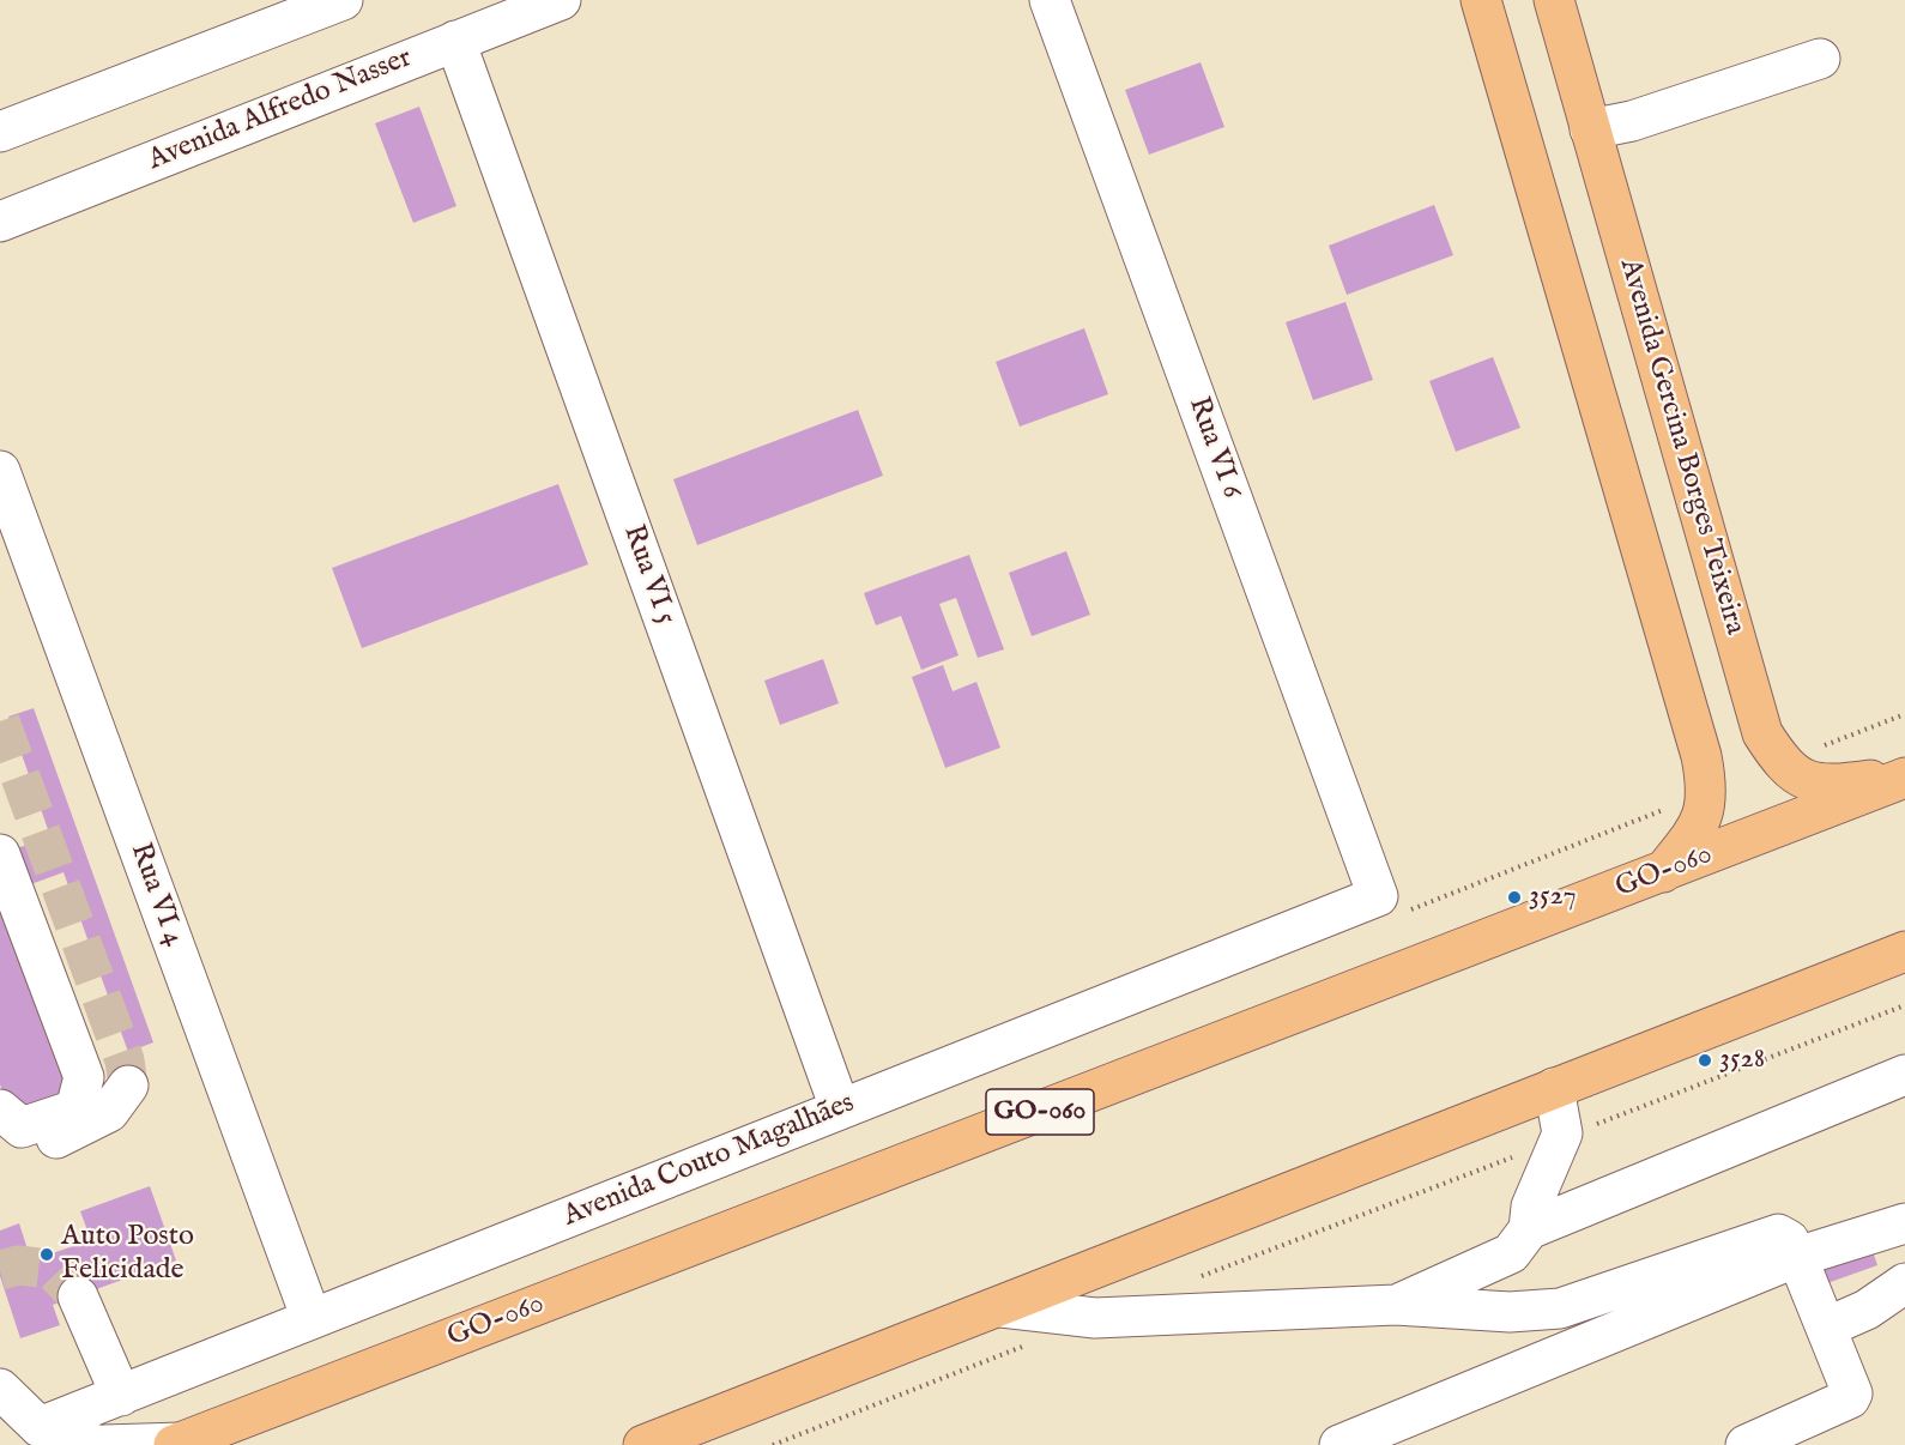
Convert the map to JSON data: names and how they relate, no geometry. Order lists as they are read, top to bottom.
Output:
{
  "streets": {
    "main road": ["Avenida Gercina Borges Teixeira", "GO-060"],
    "street": [
      "Avenida Alfredo Nasser",
      "Rua VI 6",
      "Rua VI 5",
      "Rua VI 4",
      "Avenida Couto Magalhães"
    ]
  },
  "crossings": [
    ["Avenida Alfredo Nasser", "Rua VI 5"],
    ["Avenida Gercina Borges Teixeira", "GO-060"],
    ["Rua VI 6", "Avenida Couto Magalhães"],
    ["Rua VI 5", "Avenida Couto Magalhães"],
    ["Rua VI 4", "Avenida Couto Magalhães"]
  ],
  "places": ["3527", "3528", "Auto Posto Felicidade"]
}
